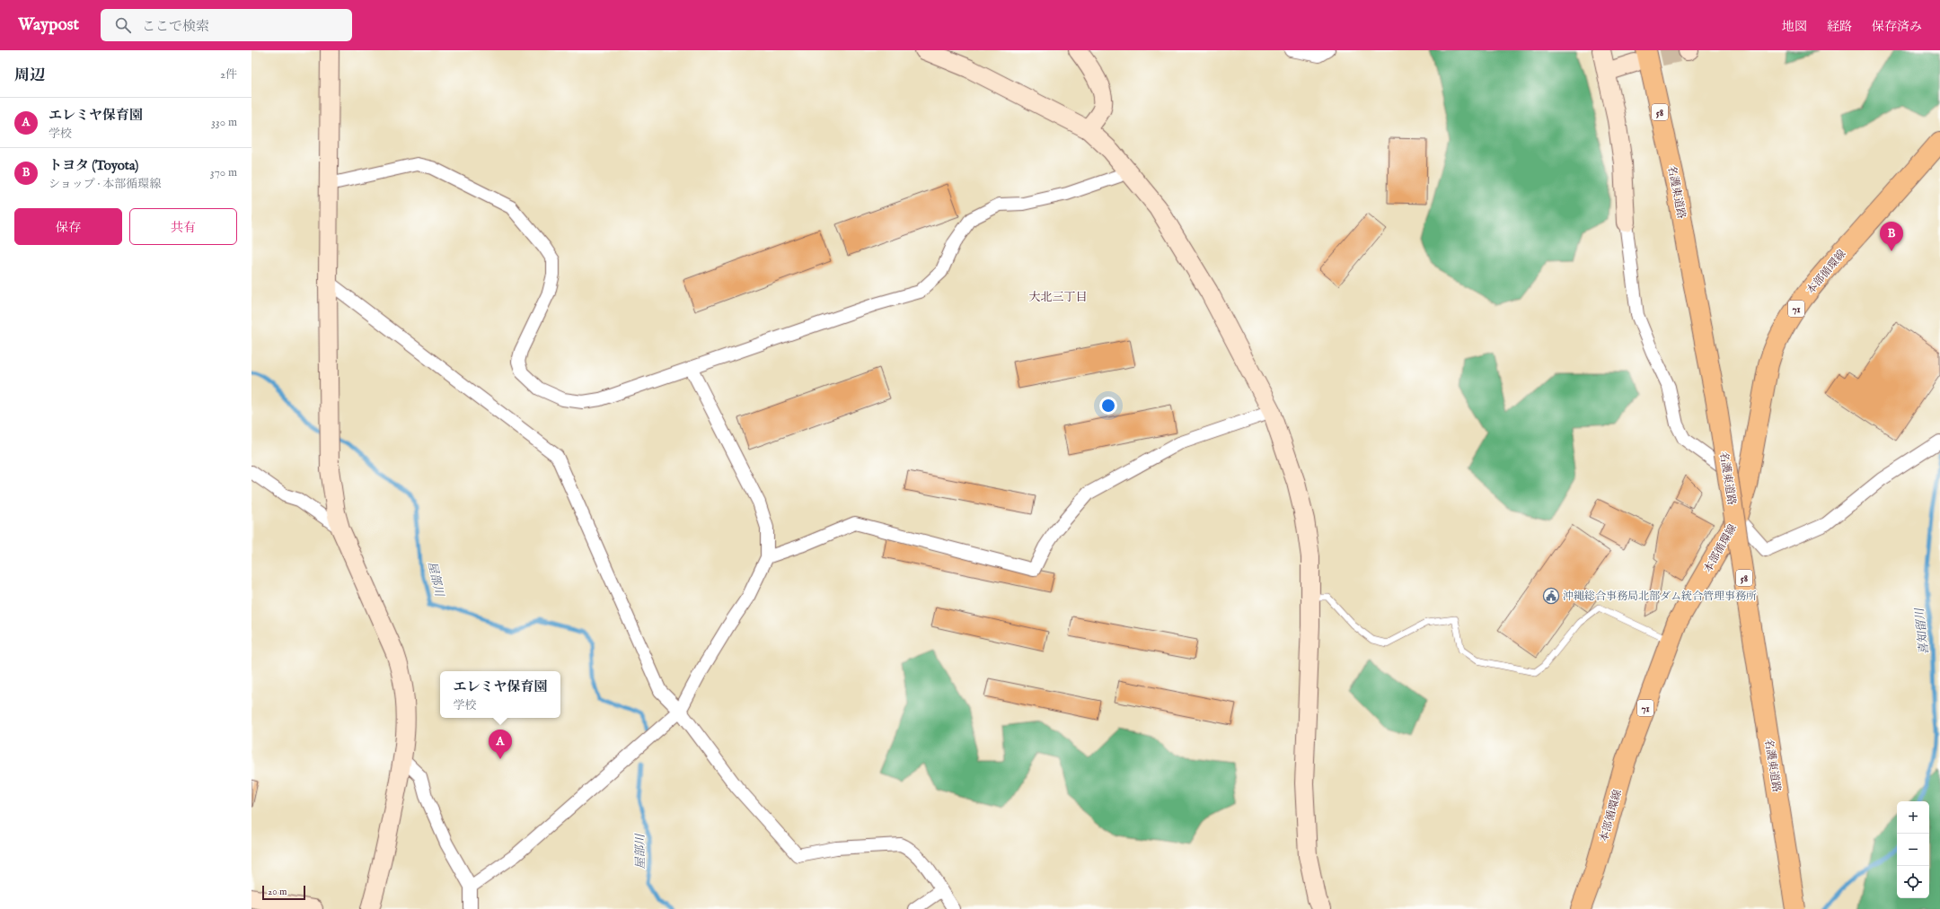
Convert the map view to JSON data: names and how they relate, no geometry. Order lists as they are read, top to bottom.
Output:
{
  "streets": {
    "main road": [
      "58",
      "名護東道路",
      "本部循環線",
      "71"
    ]
  },
  "districts": ["大北三丁目"],
  "water": ["屋部川", "喜知留川"],
  "places": {
    "public building": ["沖縄総合事務局北部ダム統合管理事務所"]
  },
  "scale_bar": "20 m",
  "page": {
    "header": "Waypost",
    "search": "ここで検索",
    "nav": ["地図", "経路", "保存済み"],
    "heading": ["周辺", "2件"],
    "list": [
      {
        "mark": "A",
        "name": "エレミヤ保育園",
        "note": "学校",
        "value": "330 m"
      },
      {
        "mark": "B",
        "name": "トヨタ (Toyota)",
        "note": "ショップ · 本部循環線",
        "value": "370 m"
      }
    ],
    "buttons": ["保存", "共有"],
    "pins": ["B", "A"],
    "popup": ["エレミヤ保育園", "学校"],
    "map_buttons": ["+", "−"],
    "scale": "20 m"
  }
}
